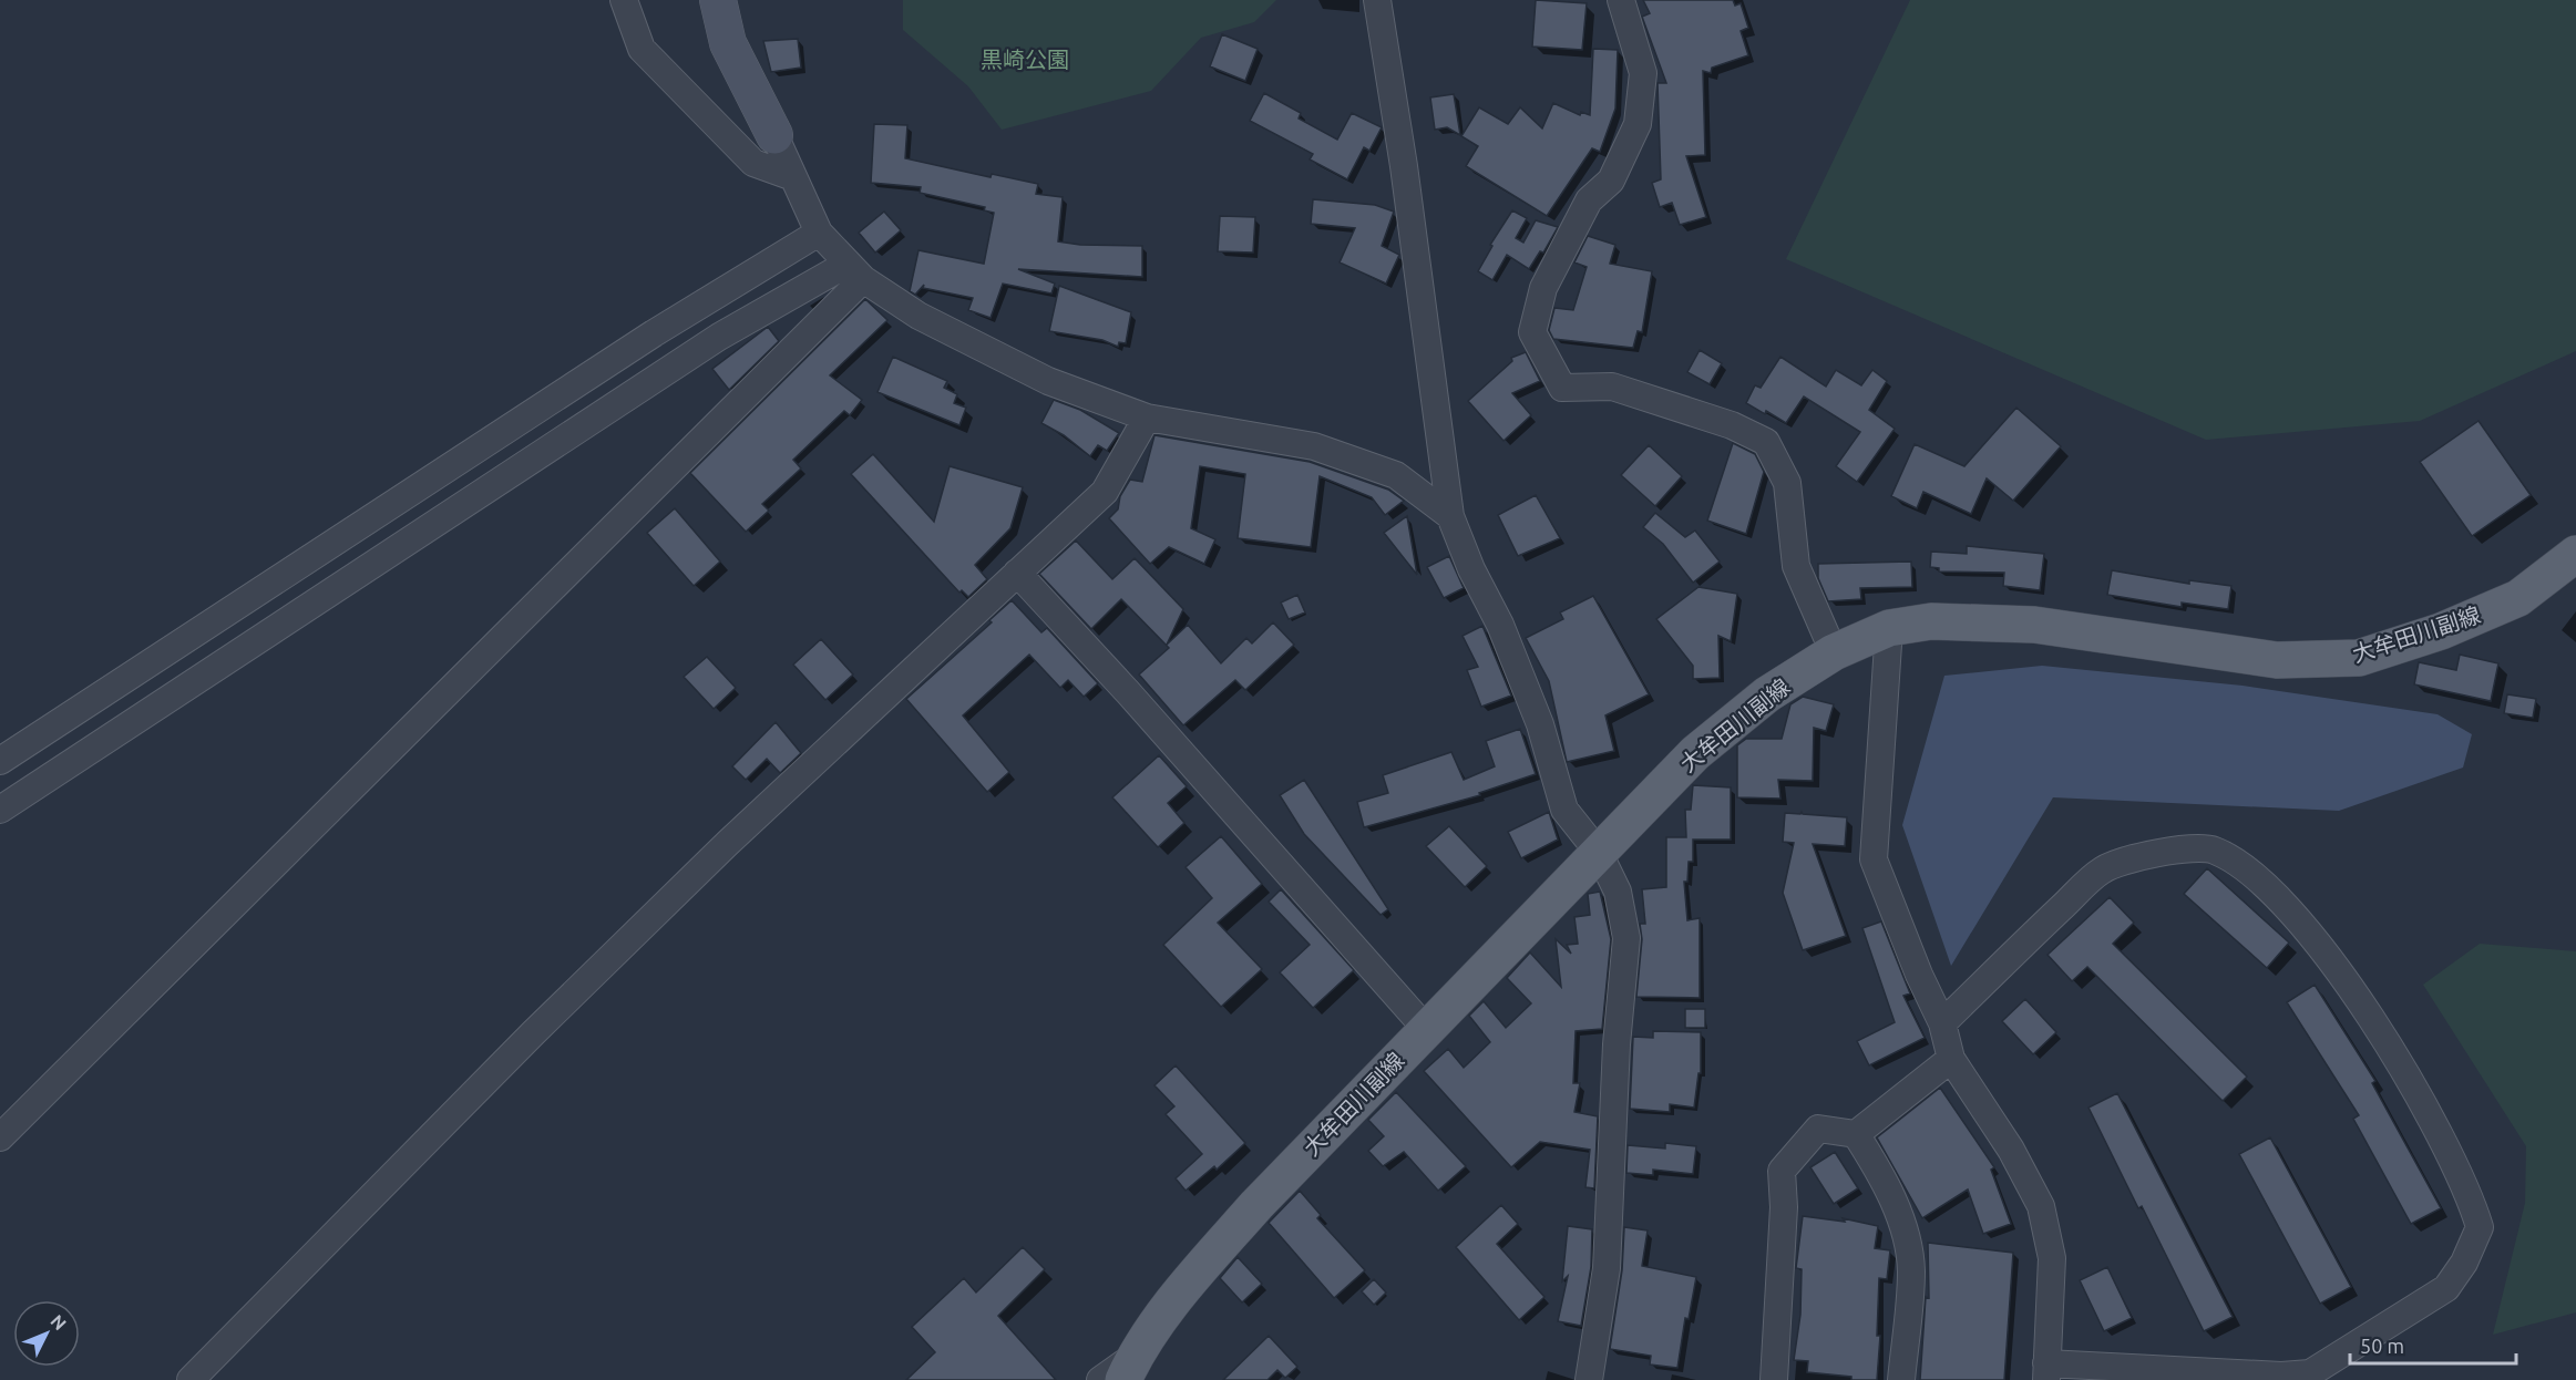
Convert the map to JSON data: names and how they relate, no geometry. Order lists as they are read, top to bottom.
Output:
{
  "streets": {
    "main road": ["大牟田川副線"]
  },
  "parks": ["黒崎公園"],
  "scale_bar": "50 m",
  "north": "top right"
}
